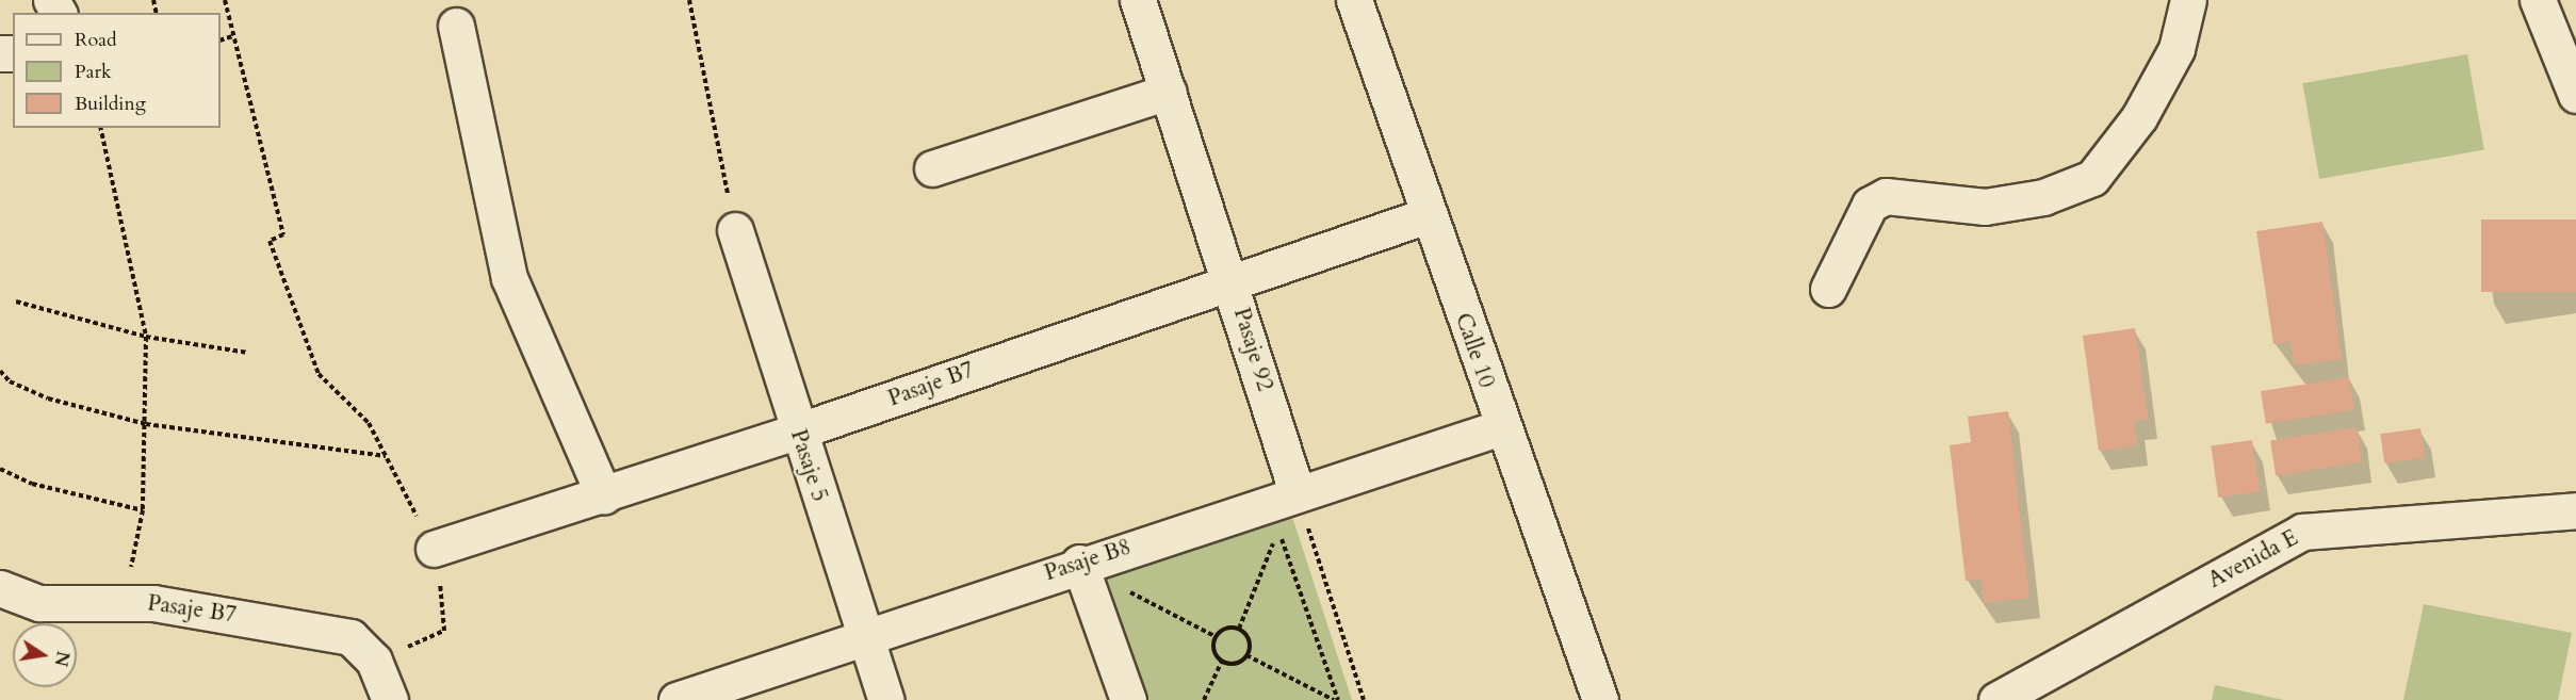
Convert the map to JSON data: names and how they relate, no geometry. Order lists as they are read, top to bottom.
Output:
{
  "streets": {
    "street": [
      "Pasaje 92",
      "Calle 10",
      "Pasaje B7",
      "Pasaje 5",
      "Avenida E",
      "Pasaje B8"
    ]
  },
  "crossings": [
    ["Pasaje 92", "Pasaje B7"],
    ["Pasaje 92", "Pasaje B8"],
    ["Calle 10", "Pasaje B7"],
    ["Calle 10", "Pasaje B8"],
    ["Pasaje B7", "Pasaje 5"],
    ["Pasaje 5", "Pasaje B8"]
  ],
  "legend": ["Road", "Park", "Building"],
  "north": "right"
}
